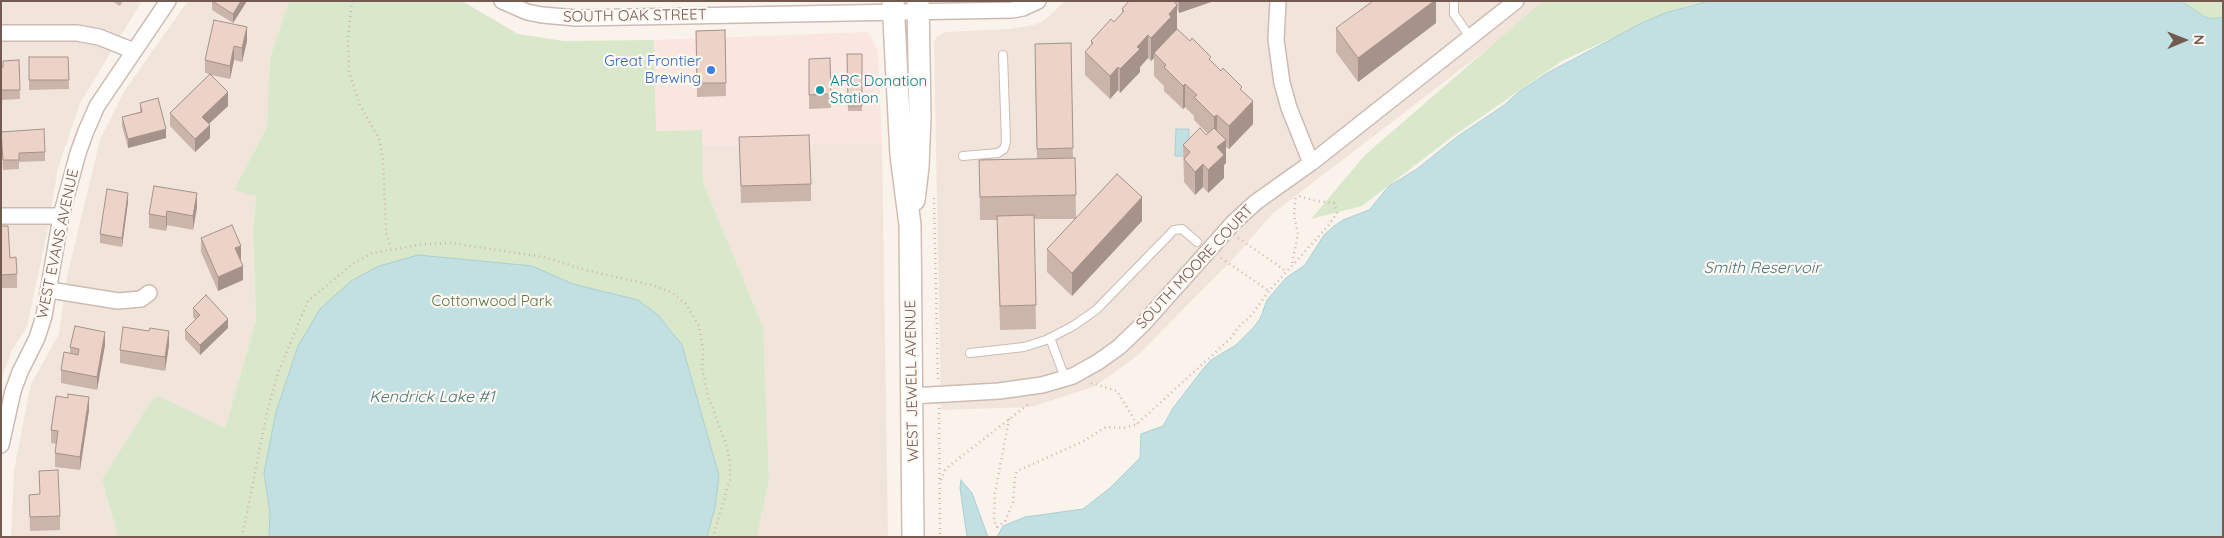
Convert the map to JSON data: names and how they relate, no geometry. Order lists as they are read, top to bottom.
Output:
{
  "streets": {
    "main road": ["WEST JEWELL AVENUE"],
    "street": ["SOUTH OAK STREET", "WEST EVANS AVENUE", "SOUTH MOORE COURT"]
  },
  "crossings": [
    ["SOUTH OAK STREET", "WEST JEWELL AVENUE"],
    ["SOUTH MOORE COURT", "WEST JEWELL AVENUE"]
  ],
  "water": ["Smith Reservoir", "Kendrick Lake #1"],
  "parks": ["Cottonwood Park"],
  "places": ["Great Frontier Brewing", "ARC Donation Station"],
  "north": "right"
}
